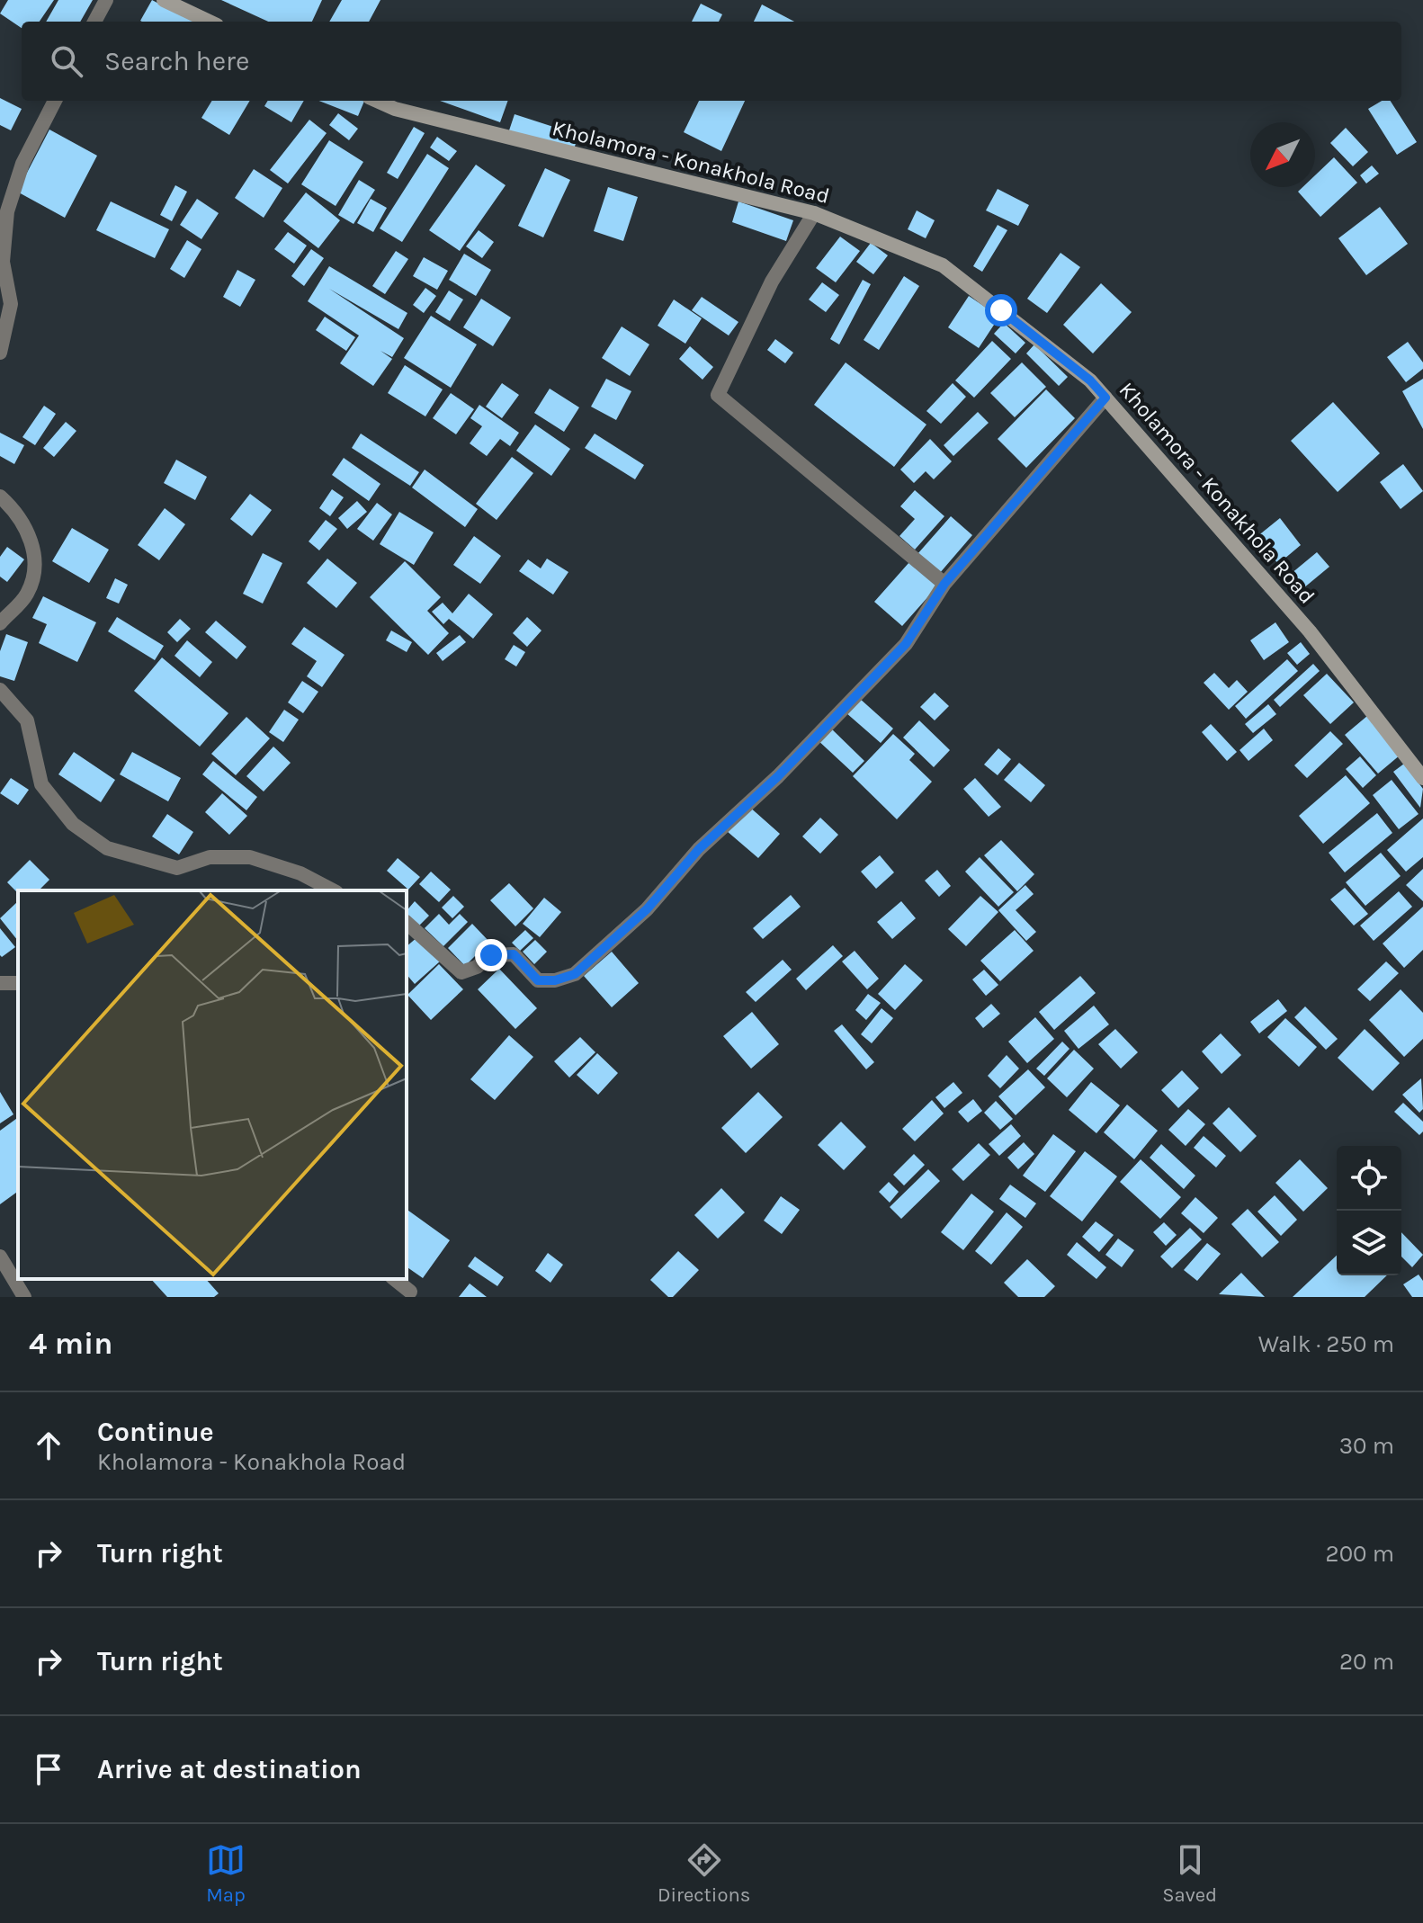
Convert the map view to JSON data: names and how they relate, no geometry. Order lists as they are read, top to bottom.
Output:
{
  "streets": {
    "main road": ["Kholamora - Konakhola Road"]
  },
  "north": "bottom left",
  "page": {
    "search": "Search here",
    "heading": ["4 min", "Walk · 250 m"],
    "list": [
      ["Continue", "Kholamora - Konakhola Road", "30 m"],
      ["Turn right", "200 m"],
      ["Turn right", "20 m"],
      "Arrive at destination"
    ],
    "nav": ["Map", "Directions", "Saved"]
  }
}
